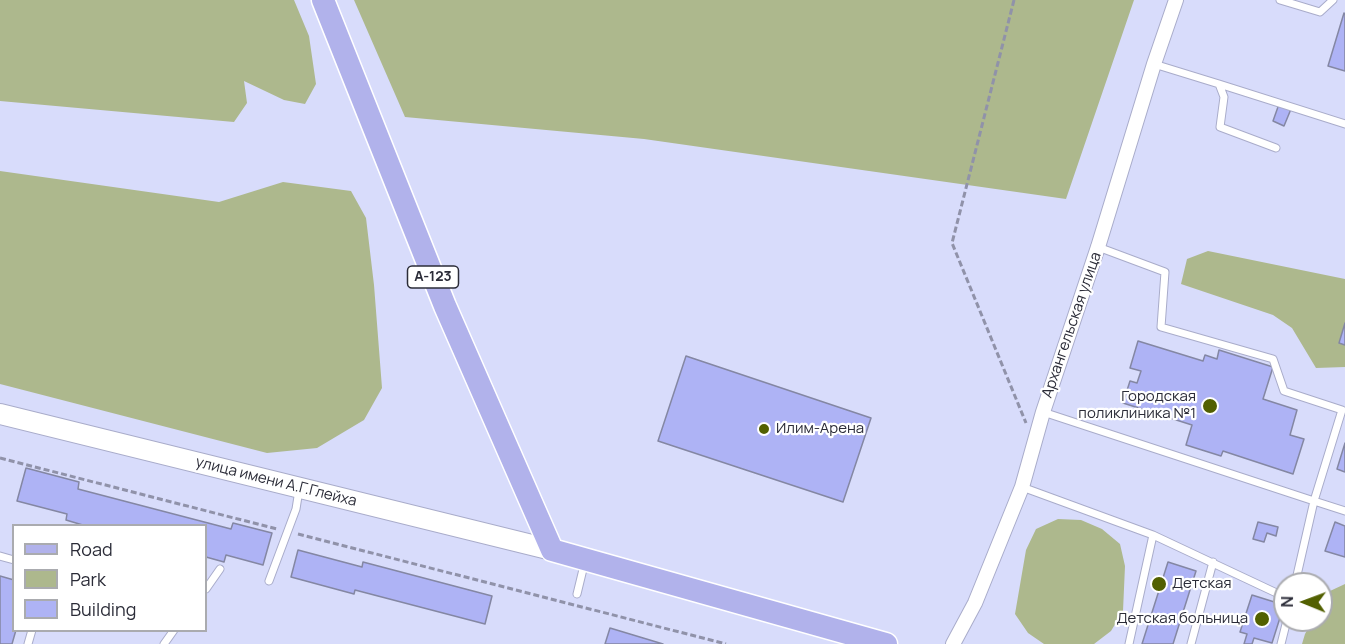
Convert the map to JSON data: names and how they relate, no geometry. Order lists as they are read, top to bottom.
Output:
{
  "streets": {
    "main road": ["А-123"],
    "street": ["Архангельская улица", "улица имени А.Г.Глейха"]
  },
  "crossings": [
    ["А-123", "улица имени А.Г.Глейха"]
  ],
  "places": [
    "Городская поликлиника №1",
    "Илим-Арена",
    "Детская",
    "Детская больница"
  ],
  "legend": ["Road", "Park", "Building"],
  "north": "left"
}
